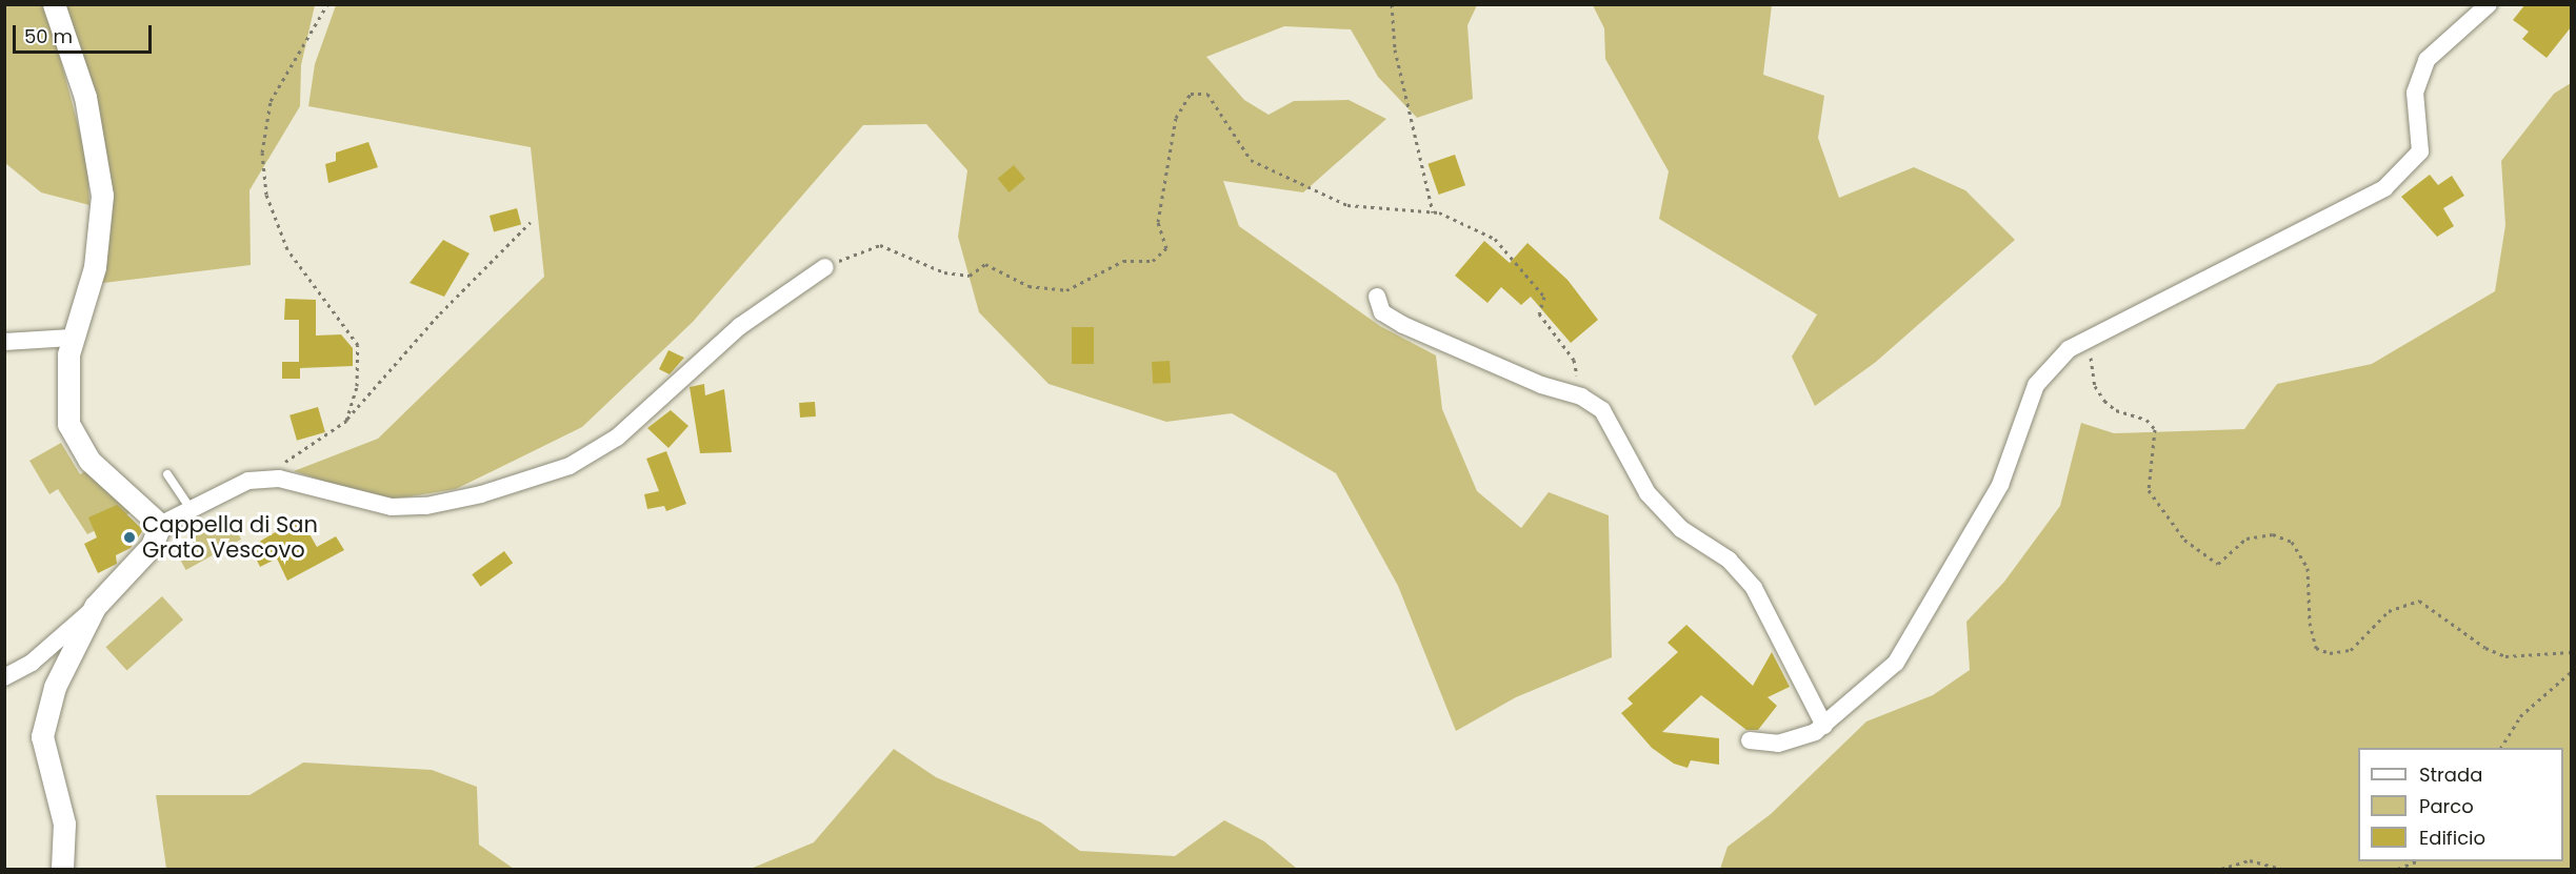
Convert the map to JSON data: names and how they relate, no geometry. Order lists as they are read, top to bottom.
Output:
{
  "places": ["Cappella di San Grato Vescovo"],
  "legend": ["Strada", "Parco", "Edificio"],
  "scale_bar": "50 m"
}
